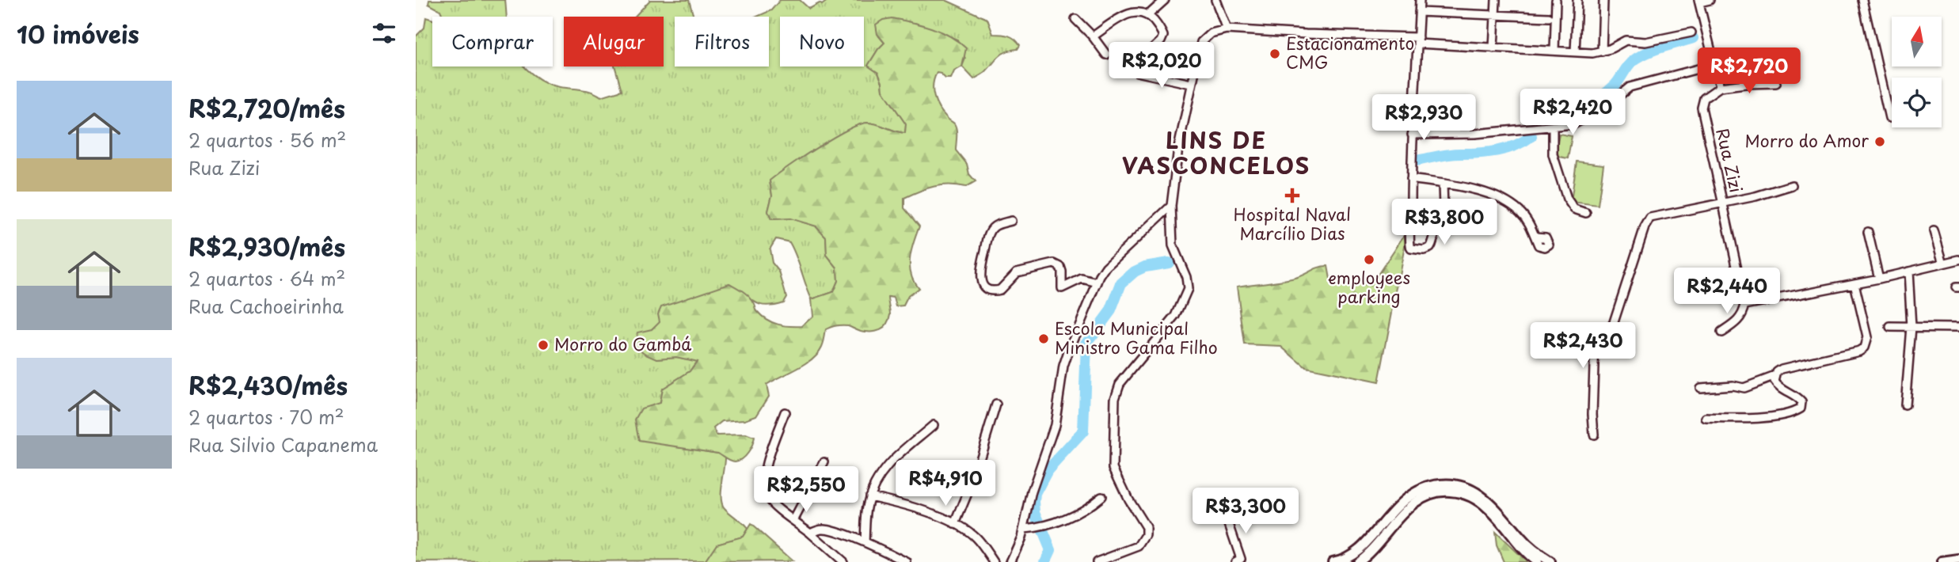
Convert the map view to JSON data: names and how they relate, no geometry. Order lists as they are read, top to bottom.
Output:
{
  "streets": {
    "street": ["Rua Zizi"]
  },
  "districts": ["LINS DE VASCONCELOS"],
  "places": {
    "other": [
      "Estacionamento CMG",
      "Morro do Amor",
      "employees parking",
      "Escola Municipal Ministro Gama Filho",
      "Morro do Gambá"
    ],
    "health": ["Hospital Naval Marcílio Dias"]
  },
  "north": "top",
  "page": {
    "heading": "10 imóveis",
    "chip": [
      "Comprar",
      "Alugar",
      "Filtros",
      "Novo"
    ],
    "price": [
      "R$2,020",
      "R$2,720",
      "R$2,420",
      "R$2,930",
      "R$3,800",
      "R$2,440",
      "R$2,430",
      "R$4,910",
      "R$2,550",
      "R$3,300"
    ],
    "list": [
      {
        "name": "R$2,720/mês",
        "note": "2 quartos · 56 m² · Rua Zizi"
      },
      {
        "name": "R$2,930/mês",
        "note": "2 quartos · 64 m² · Rua Cachoeirinha"
      },
      {
        "name": "R$2,430/mês",
        "note": "2 quartos · 70 m² · Rua Silvio Capanema"
      }
    ]
  }
}
